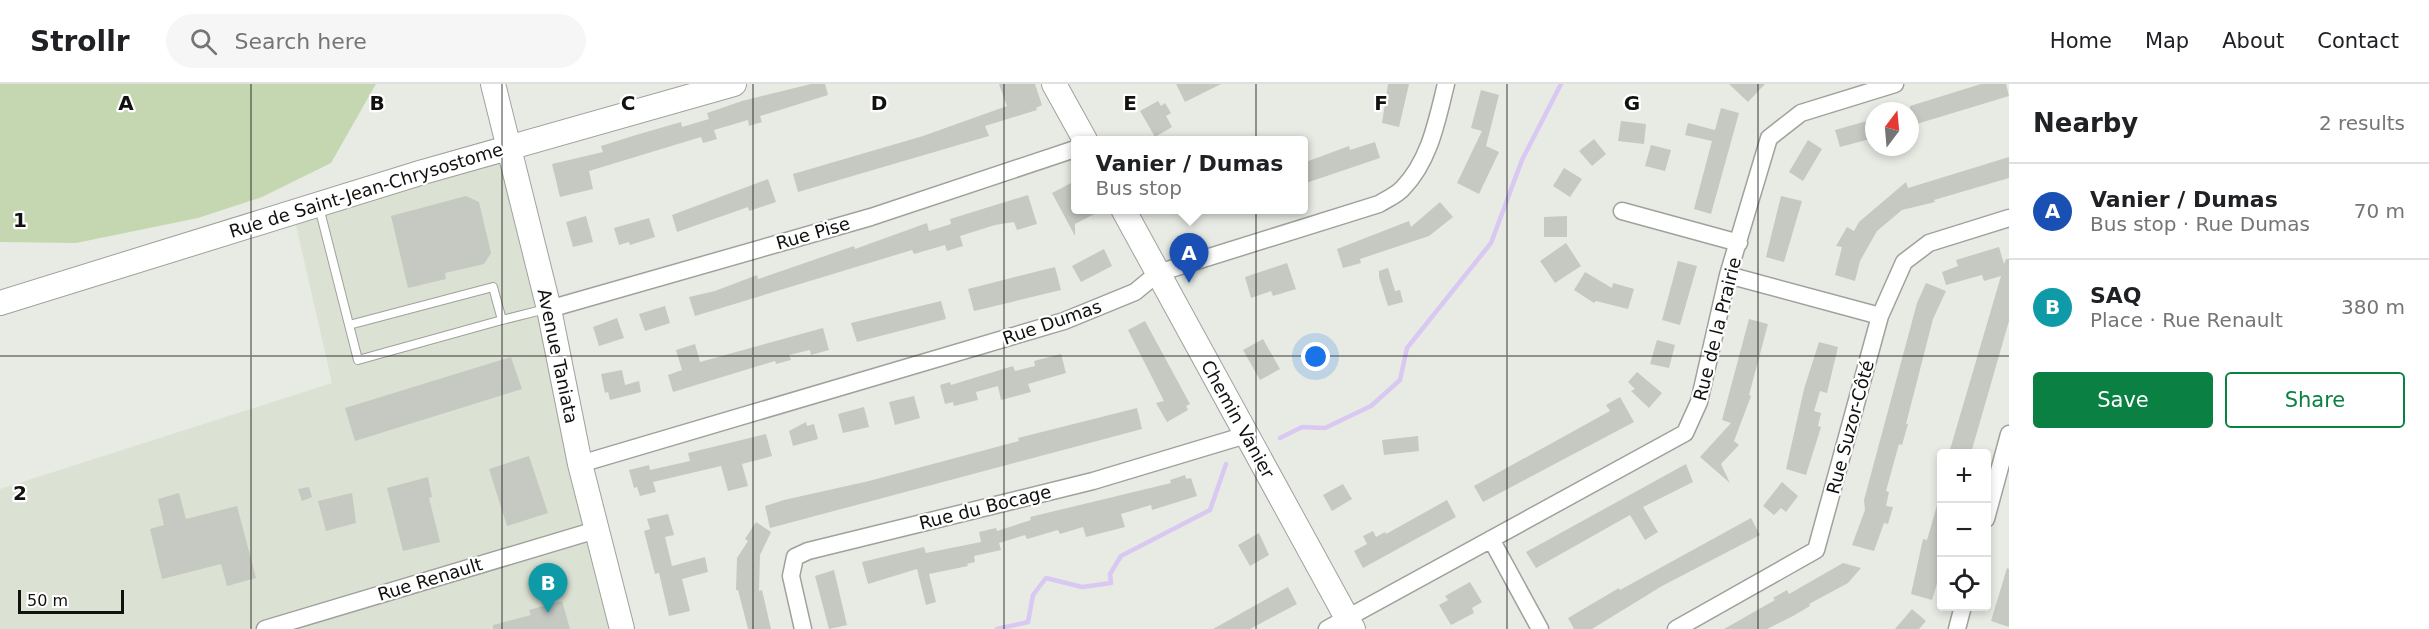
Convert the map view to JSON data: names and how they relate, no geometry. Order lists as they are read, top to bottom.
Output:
{
  "streets": {
    "street": [
      "Rue de Saint-Jean-Chrysostome",
      "Rue Pise",
      "Rue Dumas",
      "Rue de la Prairie",
      "Avenue Taniata",
      "Chemin Vanier",
      "Rue Suzor-Côté",
      "Rue du Bocage",
      "Rue Renault"
    ]
  },
  "crossings": [
    ["Rue de Saint-Jean-Chrysostome", "Avenue Taniata"],
    ["Rue Pise", "Avenue Taniata"],
    ["Rue Dumas", "Avenue Taniata"],
    ["Rue Dumas", "Chemin Vanier"],
    ["Rue de la Prairie", "Chemin Vanier"],
    ["Avenue Taniata", "Rue Renault"],
    ["Chemin Vanier", "Rue du Bocage"]
  ],
  "scale_bar": "50 m",
  "north": "top",
  "page": {
    "header": "Strollr",
    "search": "Search here",
    "nav": [
      "Home",
      "Map",
      "About",
      "Contact"
    ],
    "heading": ["Nearby", "2 results"],
    "popup": ["Vanier / Dumas", "Bus stop"],
    "list": [
      {
        "mark": "A",
        "name": "Vanier / Dumas",
        "note": "Bus stop · Rue Dumas",
        "value": "70 m"
      },
      {
        "mark": "B",
        "name": "SAQ",
        "note": "Place · Rue Renault",
        "value": "380 m"
      }
    ],
    "pins": ["A", "B"],
    "buttons": ["Save", "Share"],
    "map_buttons": ["+", "−"],
    "scale": "50 m"
  },
  "grid": {
    "columns": [
      "A",
      "B",
      "C",
      "D",
      "E",
      "F",
      "G"
    ],
    "rows": ["1", "2"]
  }
}
